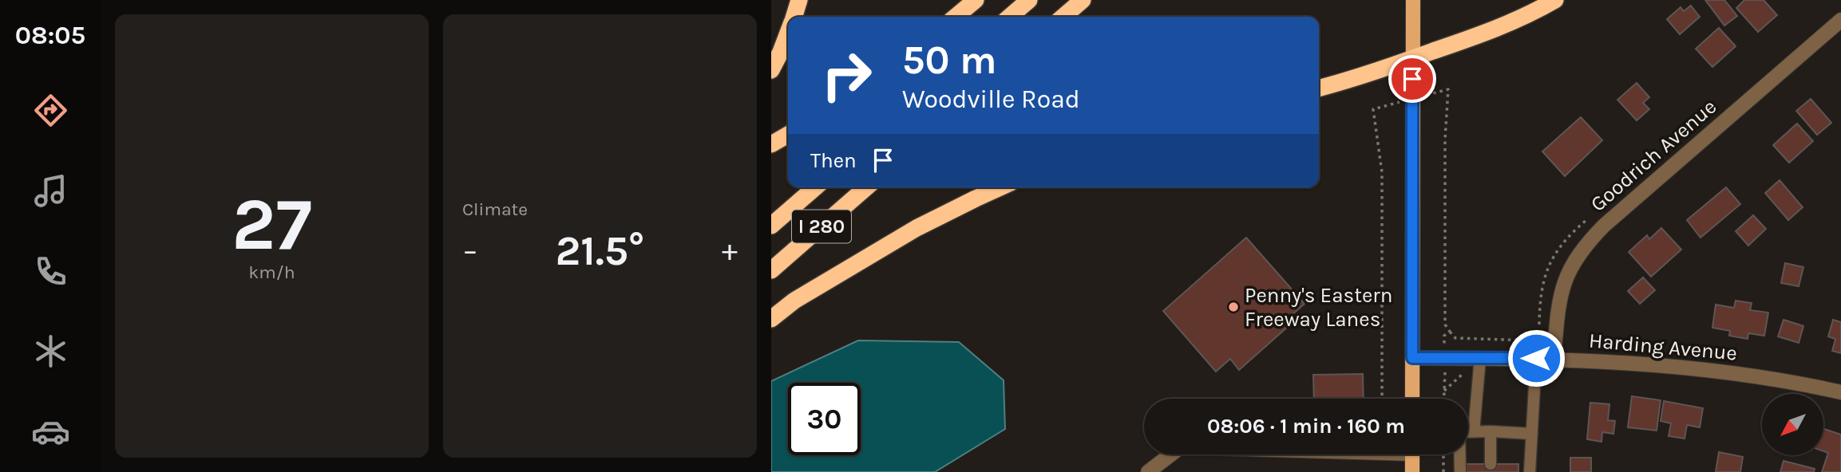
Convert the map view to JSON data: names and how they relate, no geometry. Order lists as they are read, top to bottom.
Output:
{
  "streets": {
    "highway": ["I 280"],
    "street": ["Goodrich Avenue", "Harding Avenue"]
  },
  "crossings": [
    ["Goodrich Avenue", "Harding Avenue"]
  ],
  "places": ["Penny's Eastern Freeway Lanes"],
  "north": "bottom left",
  "page": {
    "tabs": "08:05",
    "tile": [
      ["27", "km/h"],
      "Climate"
    ],
    "turn": ["50 m", "Woodville Road"],
    "then": "Then",
    "heat": ["−", "21.5°", "+"],
    "limit": "30",
    "trip": "08:06 · 1 min · 160 m"
  }
}
